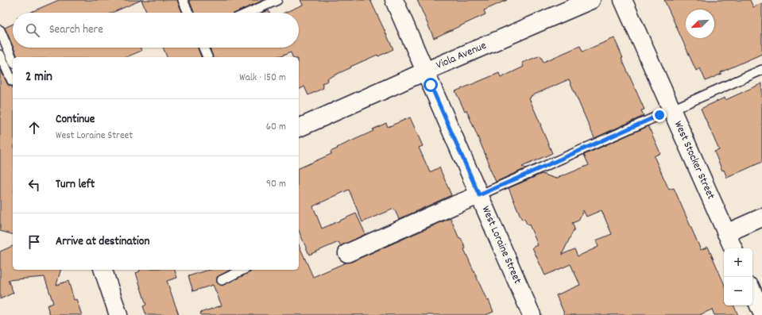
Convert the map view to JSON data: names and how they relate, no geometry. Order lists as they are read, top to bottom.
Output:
{
  "streets": {
    "street": ["Viola Avenue", "West Stocker Street", "West Loraine Street"]
  },
  "crossings": [
    ["Viola Avenue", "West Loraine Street"]
  ],
  "north": "bottom left",
  "page": {
    "search": "Search here",
    "heading": ["2 min", "Walk · 150 m"],
    "list": [
      ["Continue", "West Loraine Street", "60 m"],
      ["Turn left", "90 m"],
      "Arrive at destination"
    ],
    "map_buttons": ["+", "−"]
  }
}
